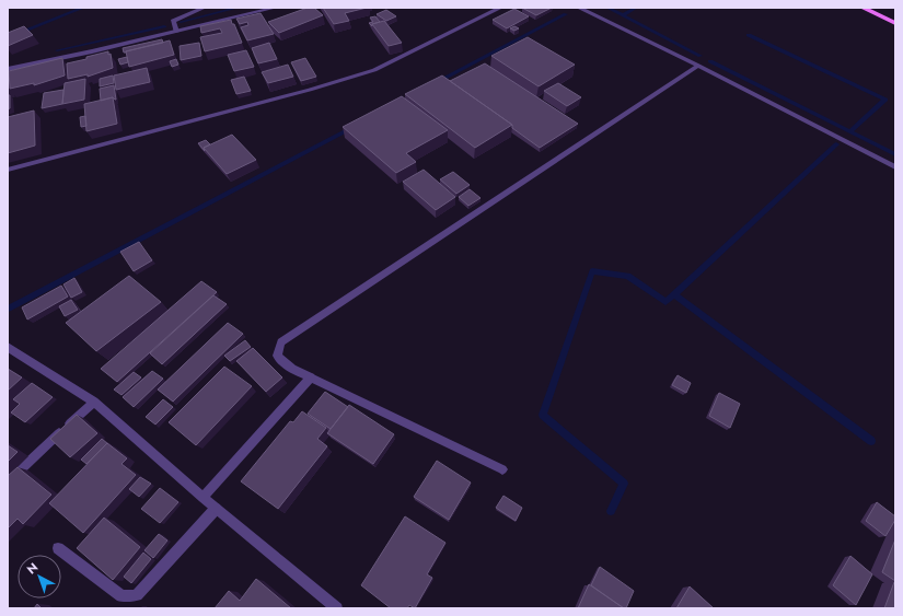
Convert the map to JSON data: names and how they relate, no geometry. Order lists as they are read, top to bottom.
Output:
{
  "north": "top left"
}
